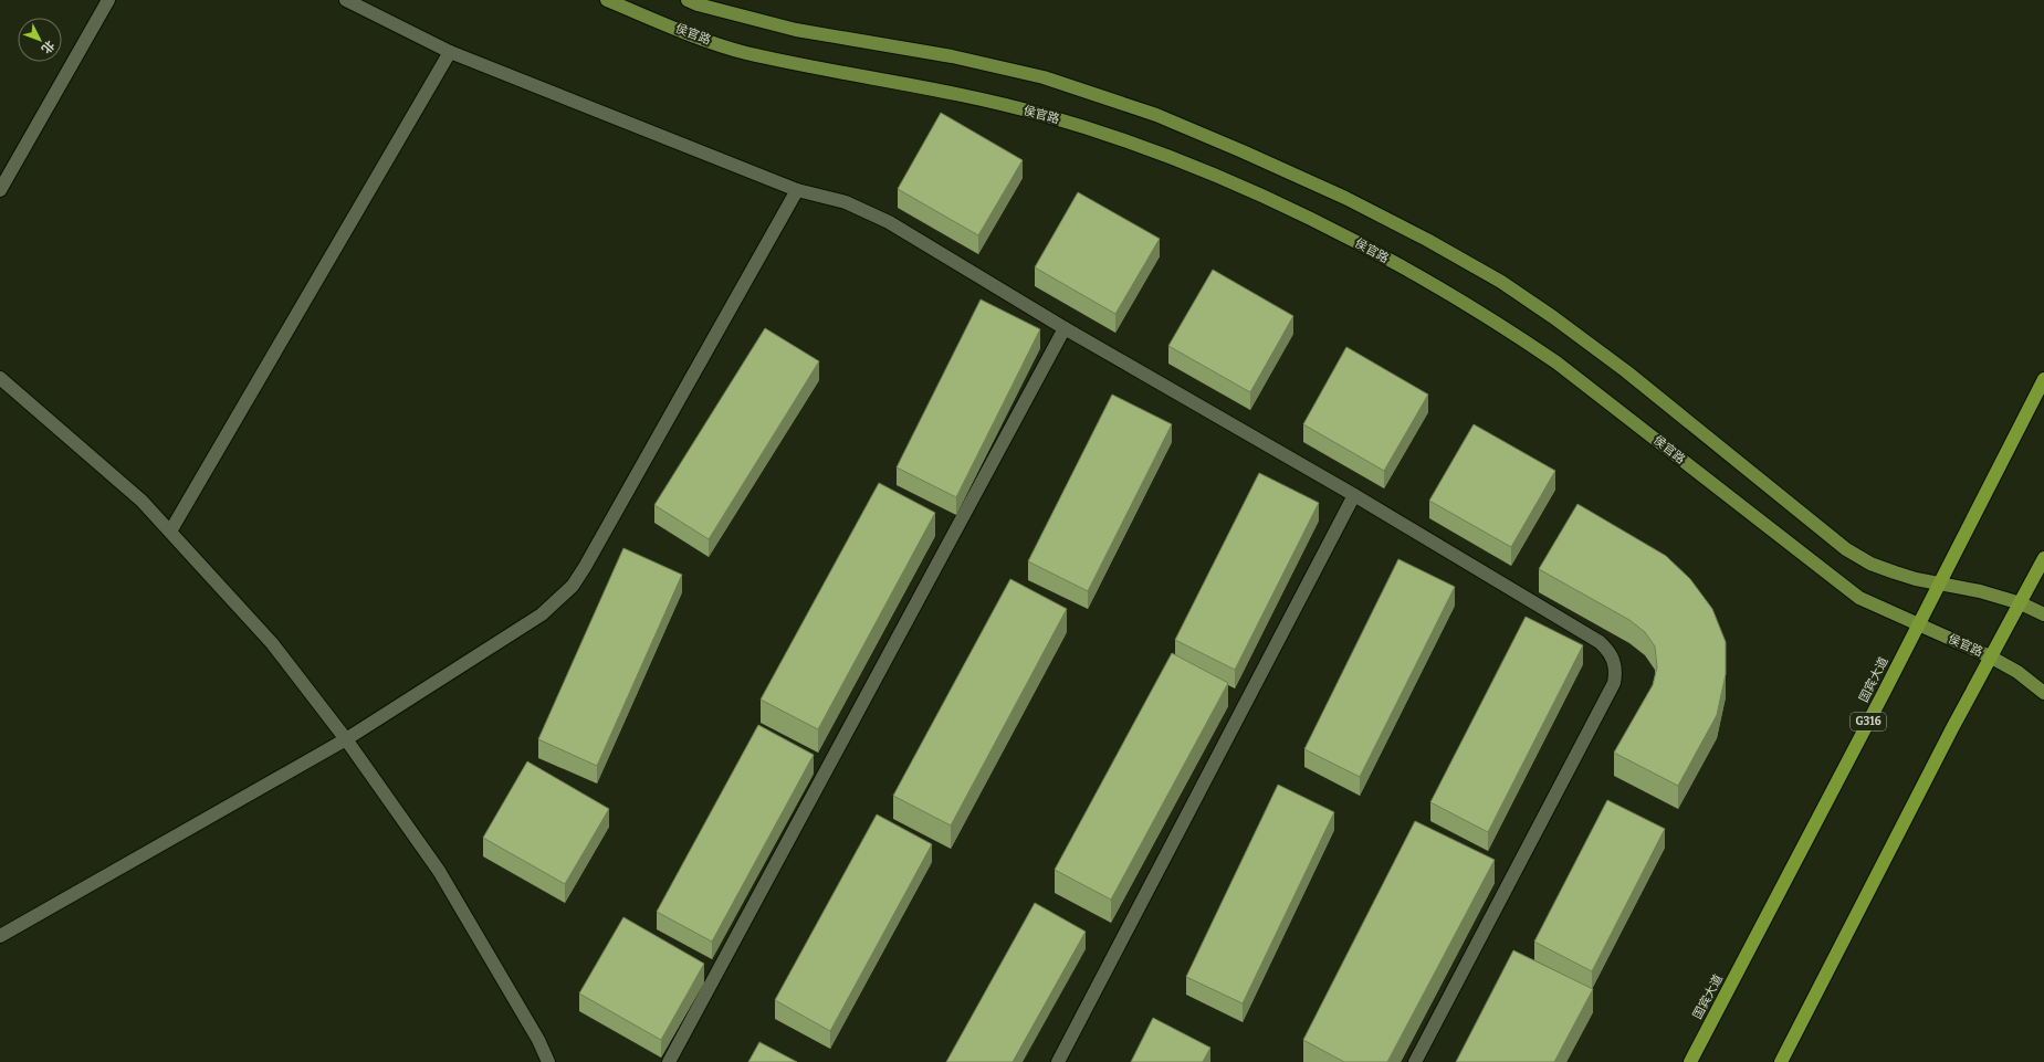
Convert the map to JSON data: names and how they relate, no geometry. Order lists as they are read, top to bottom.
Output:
{
  "streets": {
    "highway": ["国宾大道", "G316"],
    "main road": ["侯官路"]
  },
  "crossings": [
    ["侯官路", "国宾大道"]
  ],
  "north": "bottom right"
}
